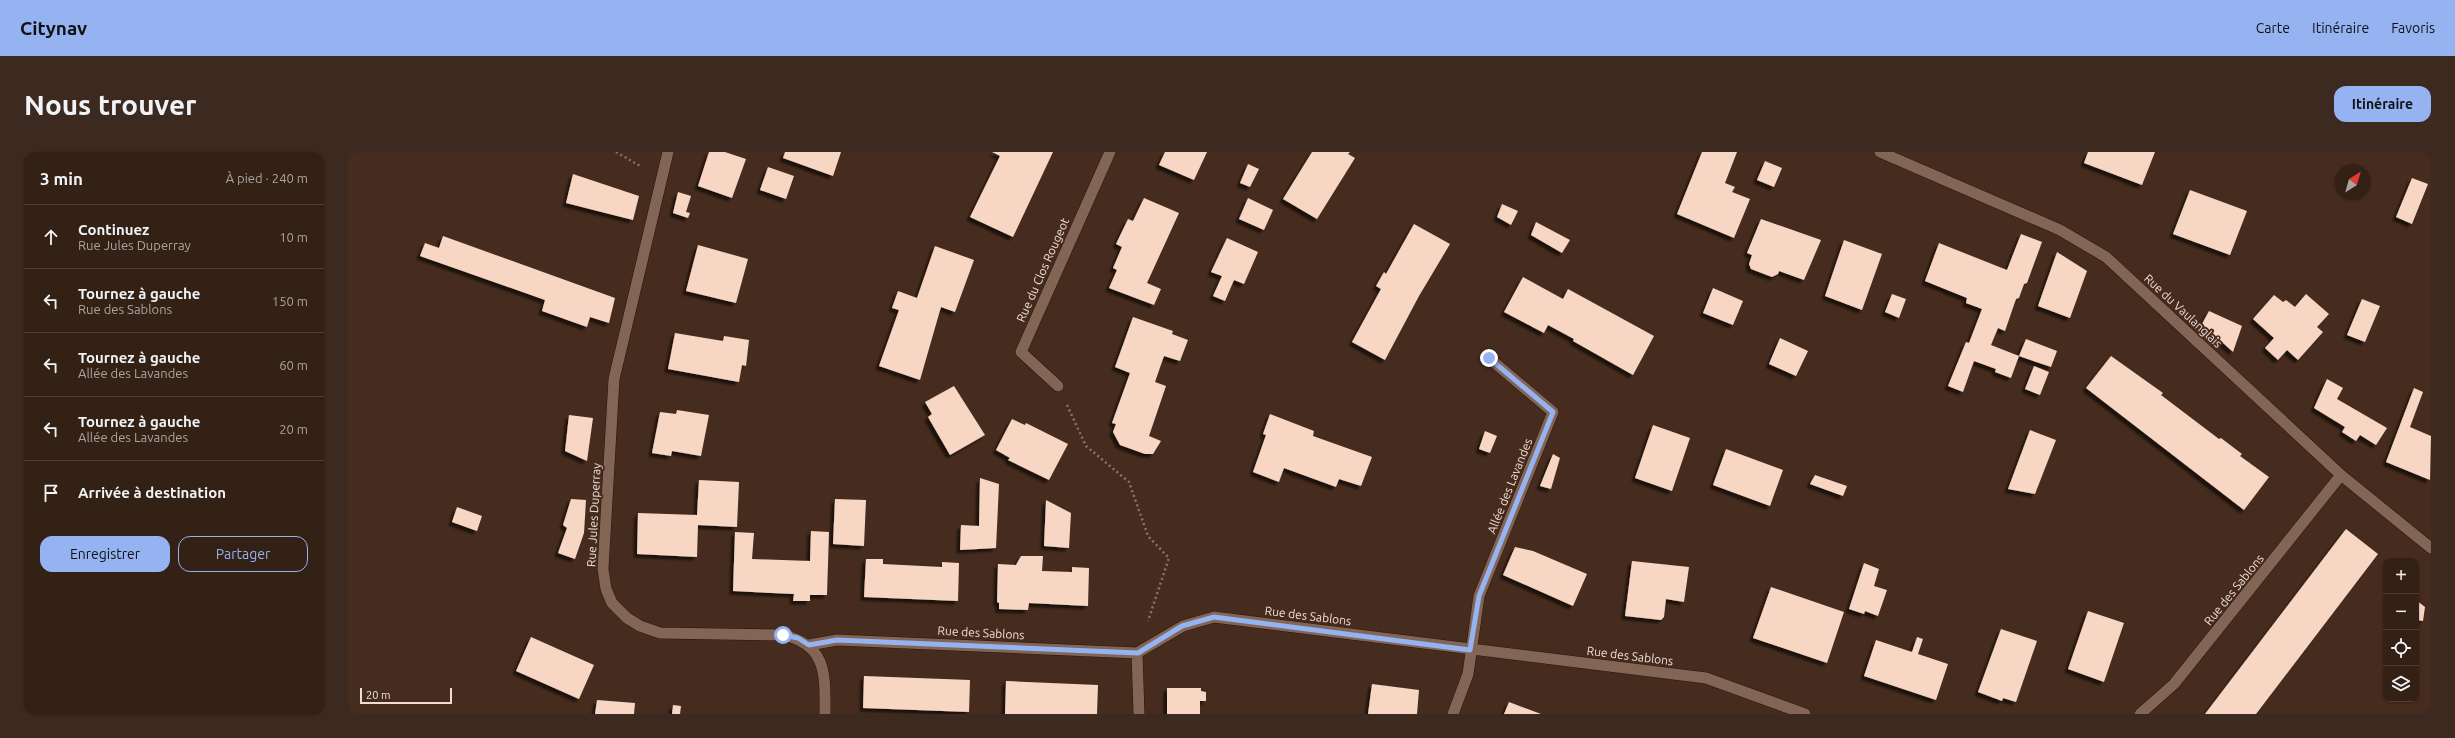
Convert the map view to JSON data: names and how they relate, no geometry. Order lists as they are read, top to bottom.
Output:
{
  "streets": {
    "street": [
      "Rue du Clos Rougeot",
      "Rue du Vaulanglais",
      "Allée des Lavandes",
      "Rue Jules Duperray",
      "Rue des Sablons"
    ]
  },
  "crossings": [
    ["Rue du Vaulanglais", "Rue des Sablons"],
    ["Allée des Lavandes", "Rue des Sablons"],
    ["Rue Jules Duperray", "Rue des Sablons"]
  ],
  "scale_bar": "20 m",
  "north": "top right",
  "page": {
    "header": "Citynav",
    "nav": ["Carte", "Itinéraire", "Favoris"],
    "buttons": [
      "Itinéraire",
      ["Enregistrer", "Partager"]
    ],
    "title": "Nous trouver",
    "heading": ["3 min", "À pied · 240 m"],
    "list": [
      ["Continuez", "Rue Jules Duperray", "10 m"],
      ["Tournez à gauche", "Rue des Sablons", "150 m"],
      ["Tournez à gauche", "Allée des Lavandes", "60 m"],
      ["Tournez à gauche", "Allée des Lavandes", "20 m"],
      "Arrivée à destination"
    ],
    "map_buttons": ["+", "−"],
    "scale": "20 m"
  }
}
